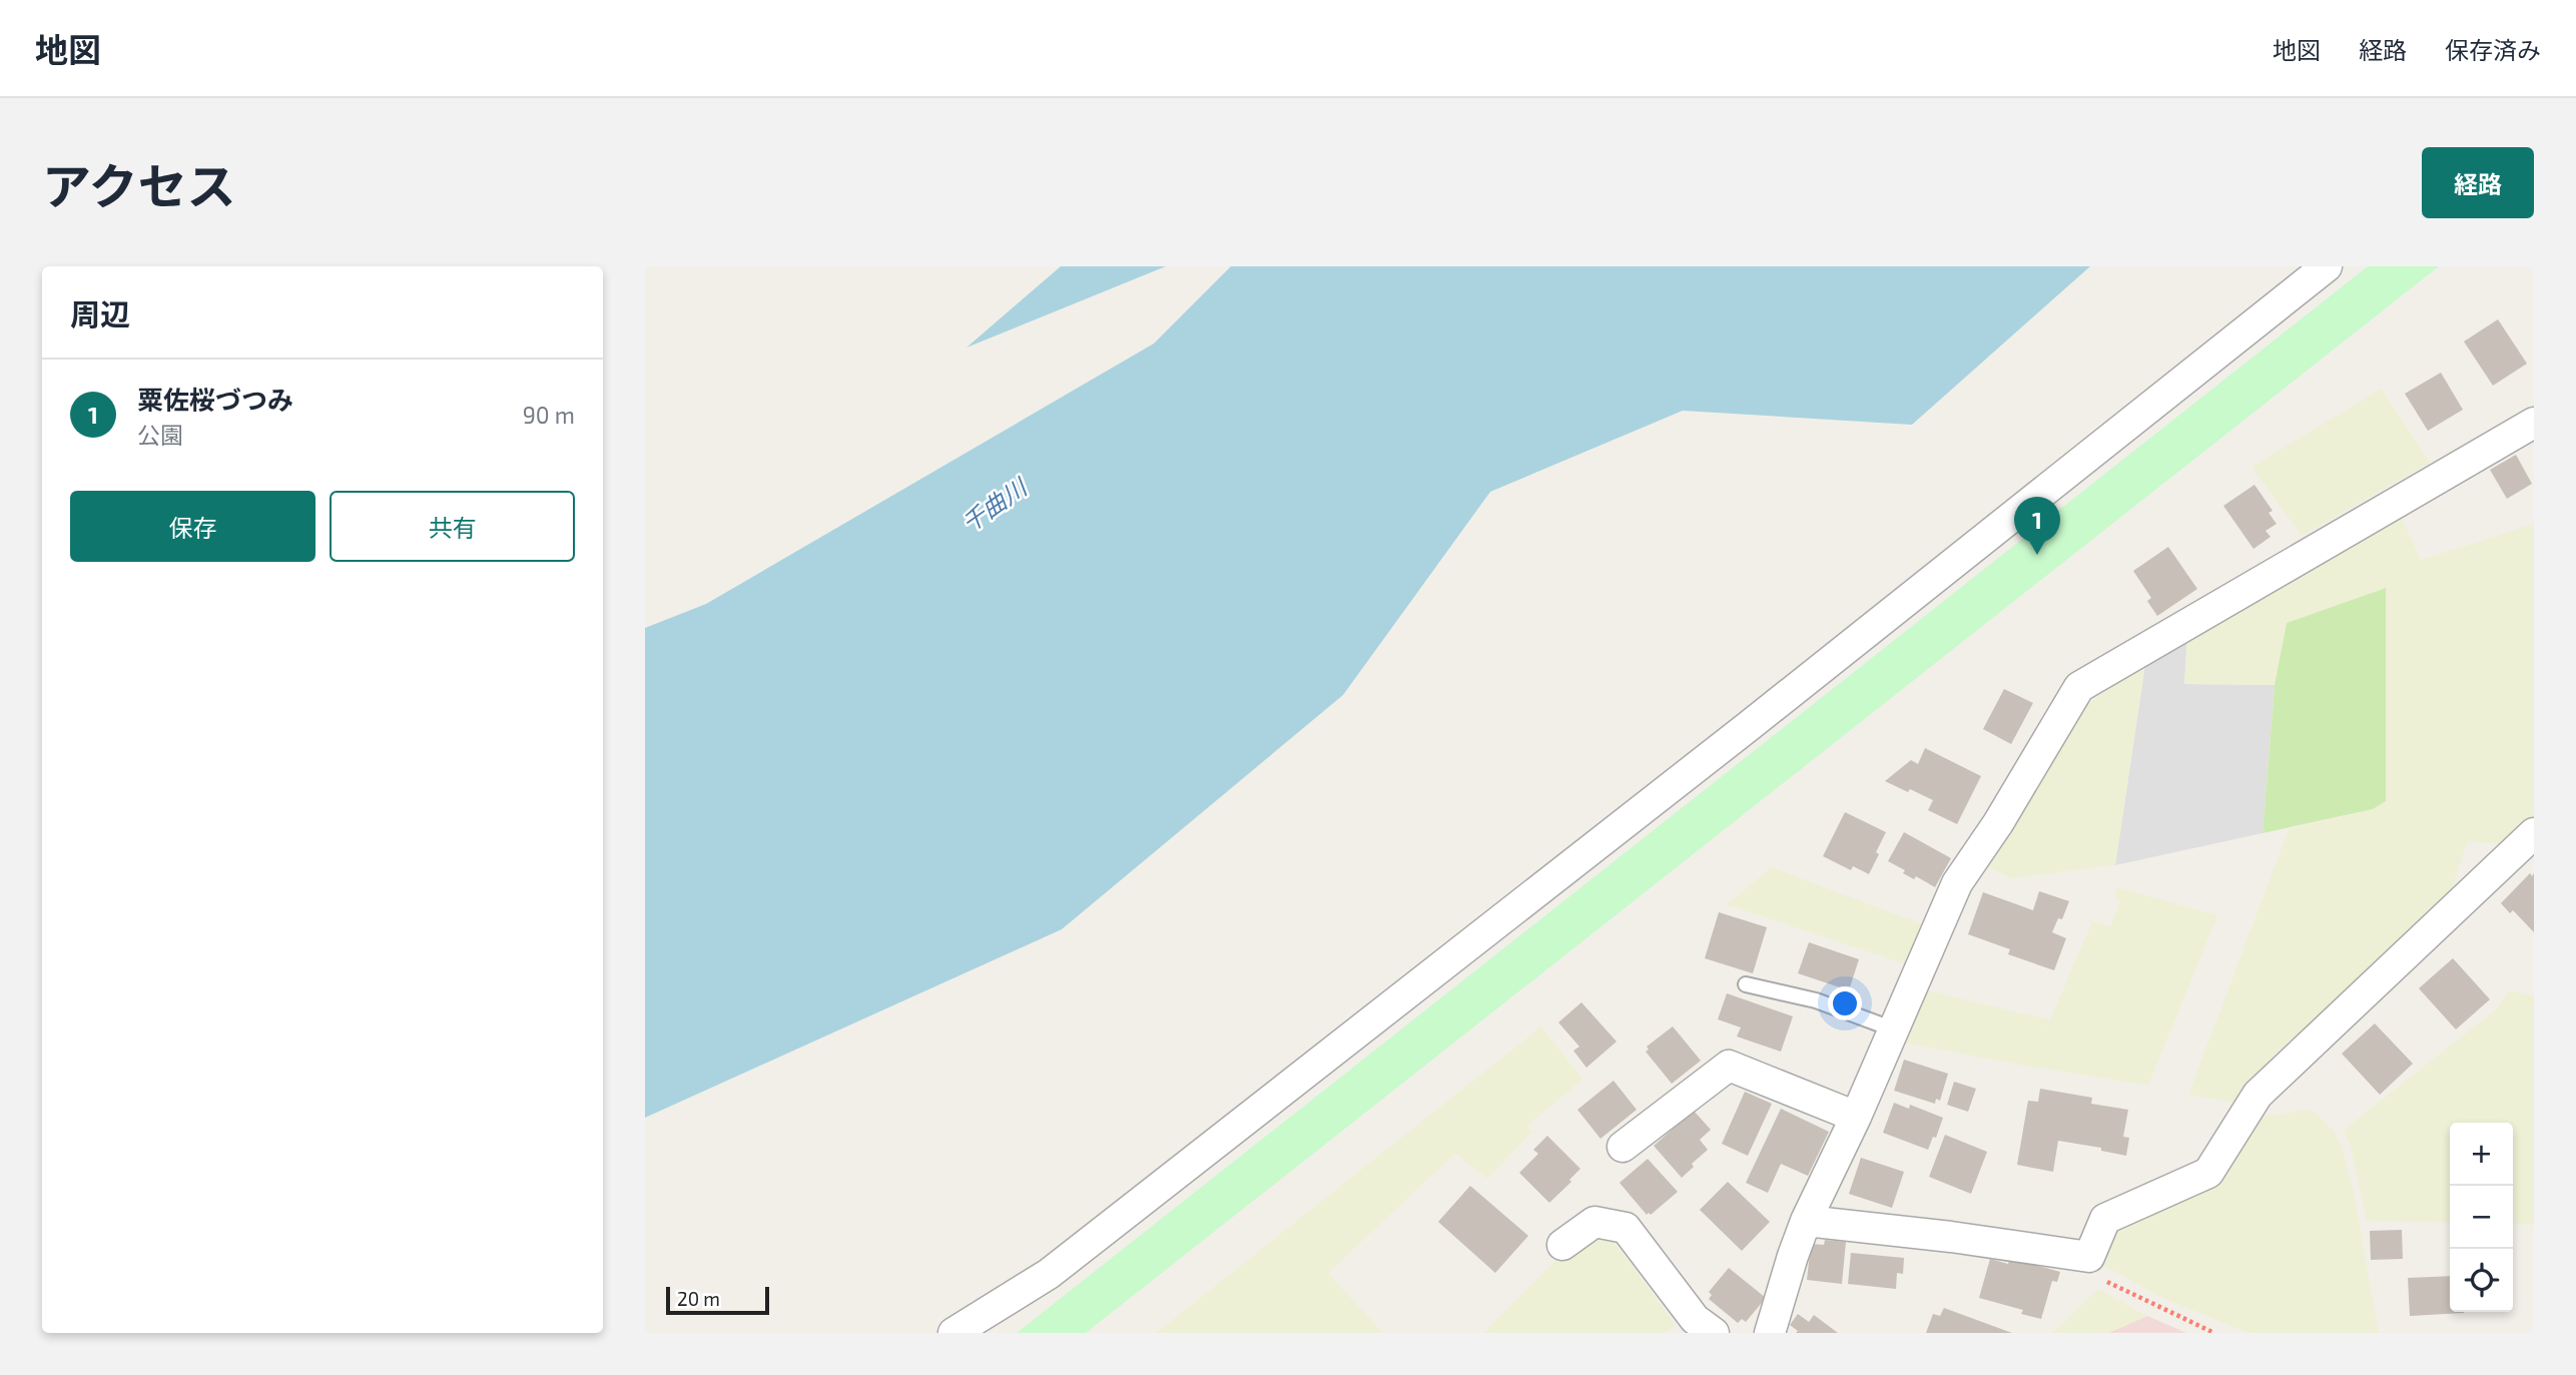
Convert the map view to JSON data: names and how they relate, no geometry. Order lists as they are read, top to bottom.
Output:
{
  "water": ["千曲川"],
  "scale_bar": "20 m",
  "page": {
    "header": "地図",
    "nav": ["地図", "経路", "保存済み"],
    "title": "アクセス",
    "buttons": [
      "経路",
      ["保存", "共有"]
    ],
    "heading": "周辺",
    "list": [
      {
        "mark": "1",
        "name": "粟佐桜づつみ",
        "note": "公園",
        "value": "90 m"
      }
    ],
    "pins": "1",
    "map_buttons": ["+", "−"],
    "scale": "20 m"
  }
}
